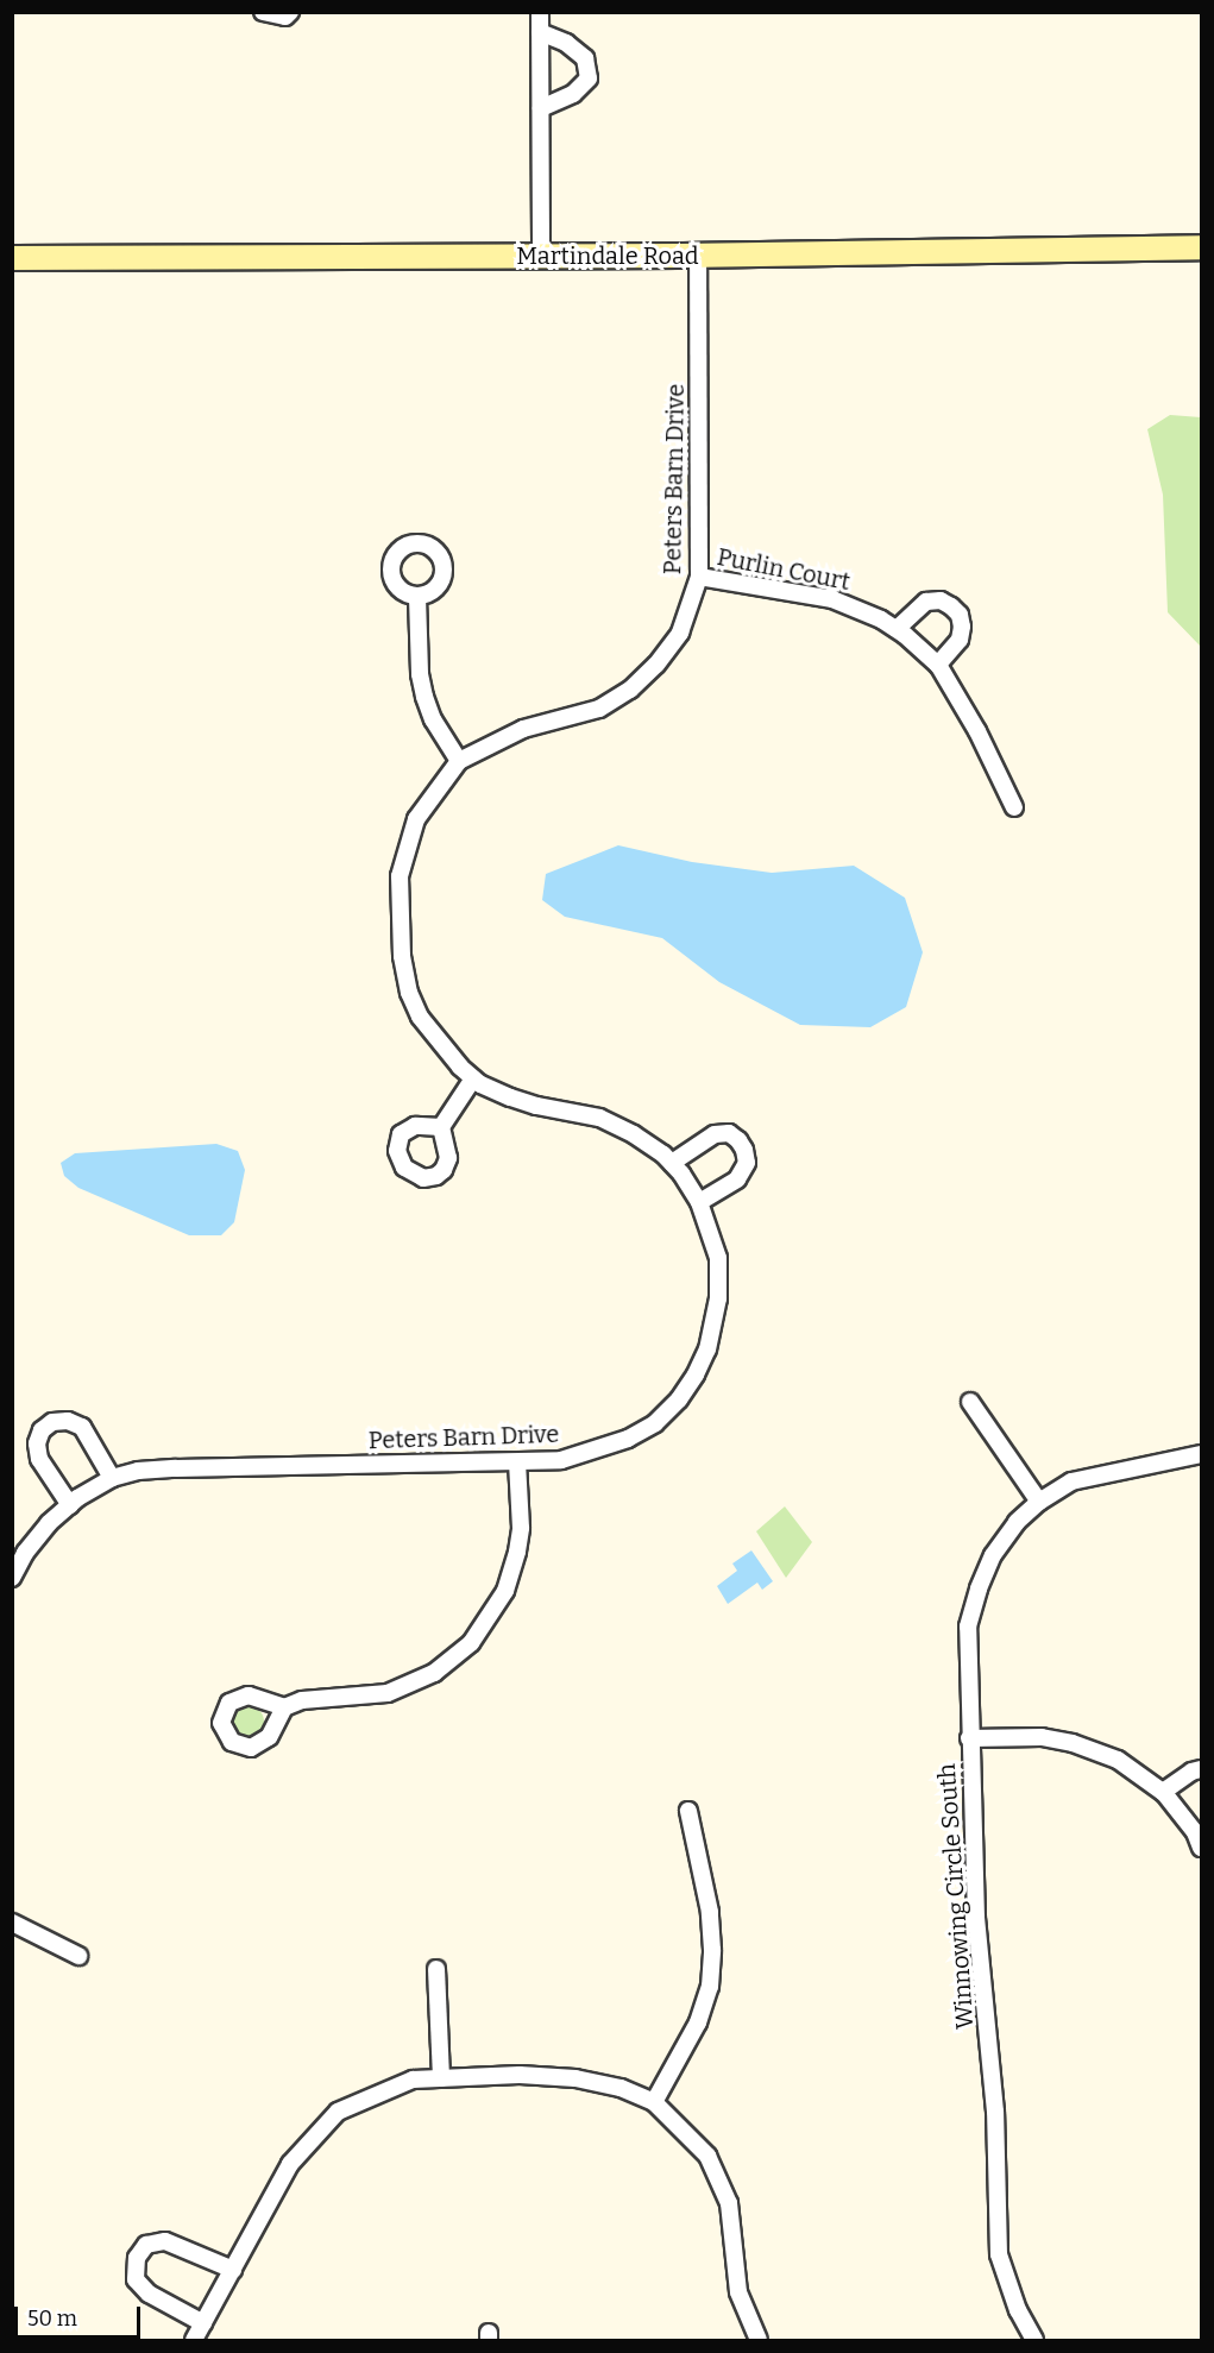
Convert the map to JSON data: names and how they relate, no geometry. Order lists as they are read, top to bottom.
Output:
{
  "streets": {
    "street": [
      "Martindale Road",
      "Peters Barn Drive",
      "Purlin Court",
      "Winnowing Circle South"
    ]
  },
  "crossings": [
    ["Martindale Road", "Peters Barn Drive"],
    ["Peters Barn Drive", "Purlin Court"]
  ],
  "scale_bar": "50 m"
}
